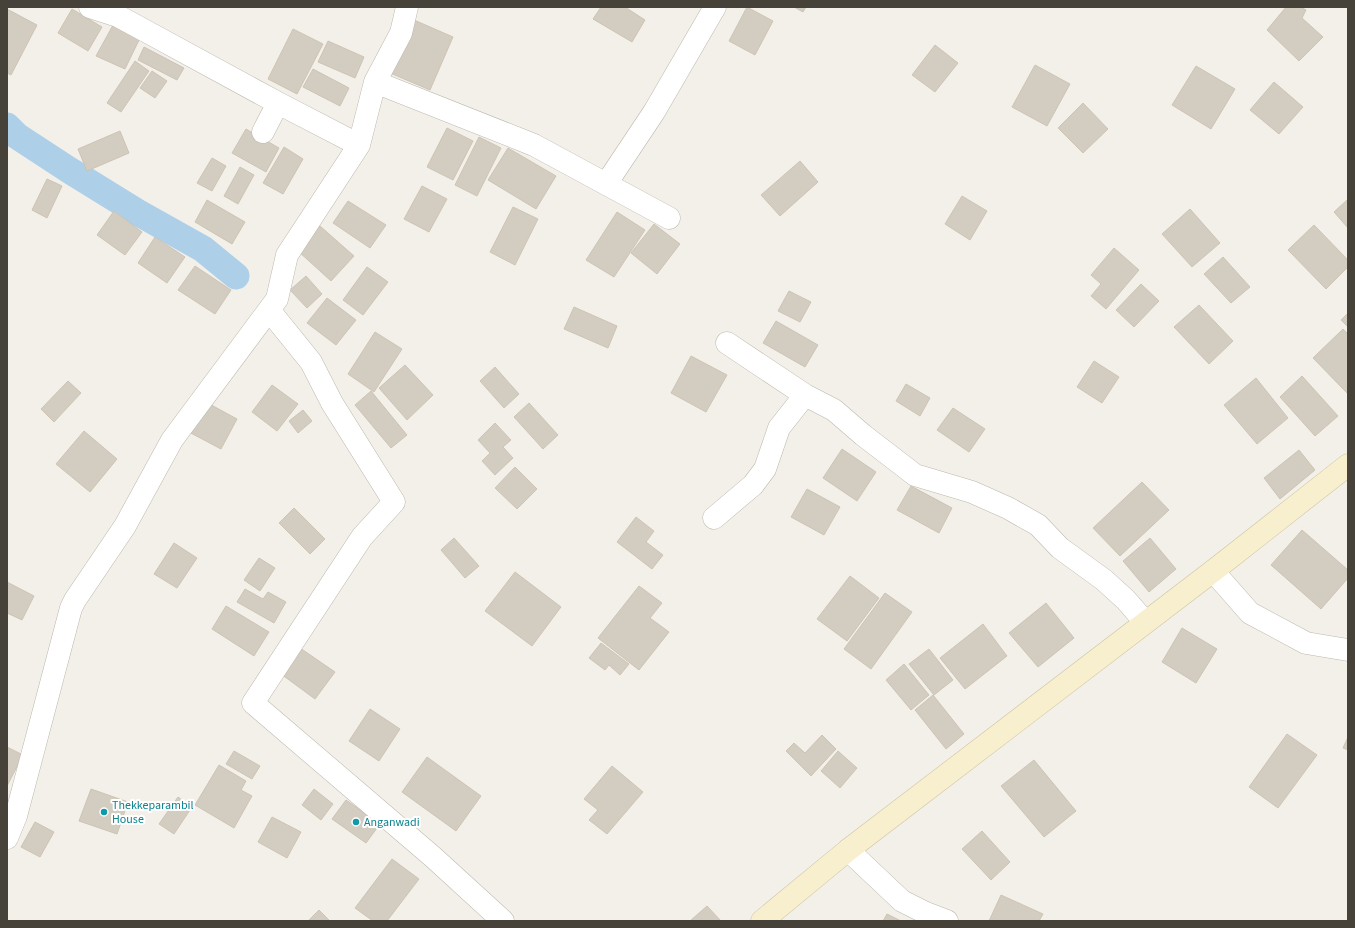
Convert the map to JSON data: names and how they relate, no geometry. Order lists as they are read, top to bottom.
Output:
{
  "places": ["Thekkeparambil House", "Anganwadi"]
}
